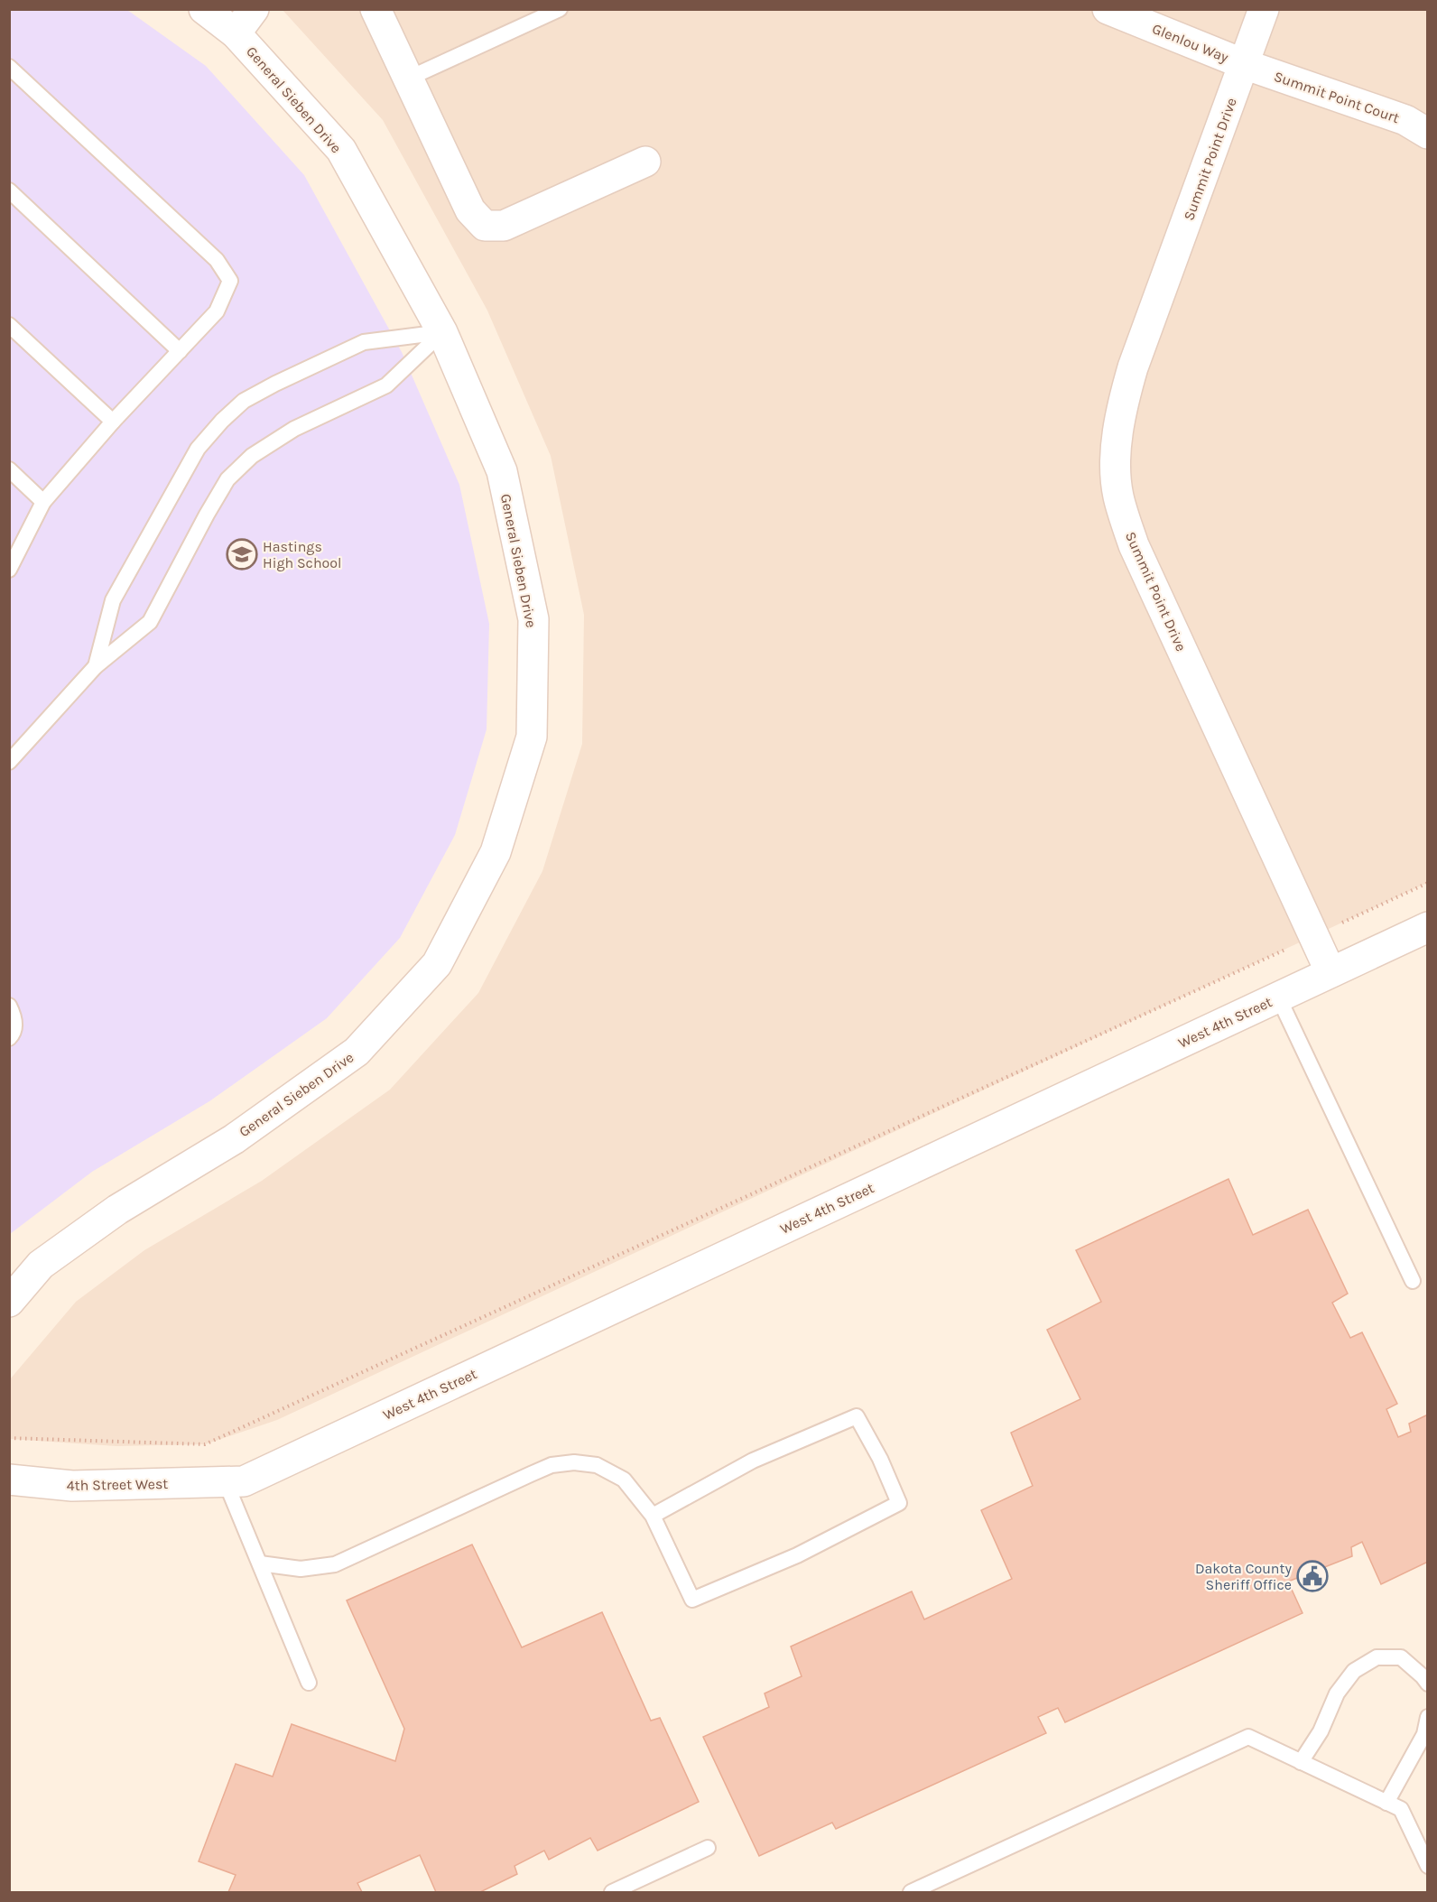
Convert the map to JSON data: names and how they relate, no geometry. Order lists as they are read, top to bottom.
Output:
{
  "streets": {
    "street": [
      "Glenlou Way",
      "Summit Point Court",
      "General Sieben Drive",
      "Summit Point Drive",
      "West 4th Street",
      "4th Street West"
    ]
  },
  "crossings": [
    ["Glenlou Way", "Summit Point Court"],
    ["Glenlou Way", "Summit Point Drive"],
    ["Summit Point Court", "Summit Point Drive"],
    ["Summit Point Drive", "West 4th Street"],
    ["West 4th Street", "4th Street West"]
  ],
  "places": {
    "school or university": ["Hastings High School"],
    "public building": ["Dakota County Sheriff Office"]
  }
}
